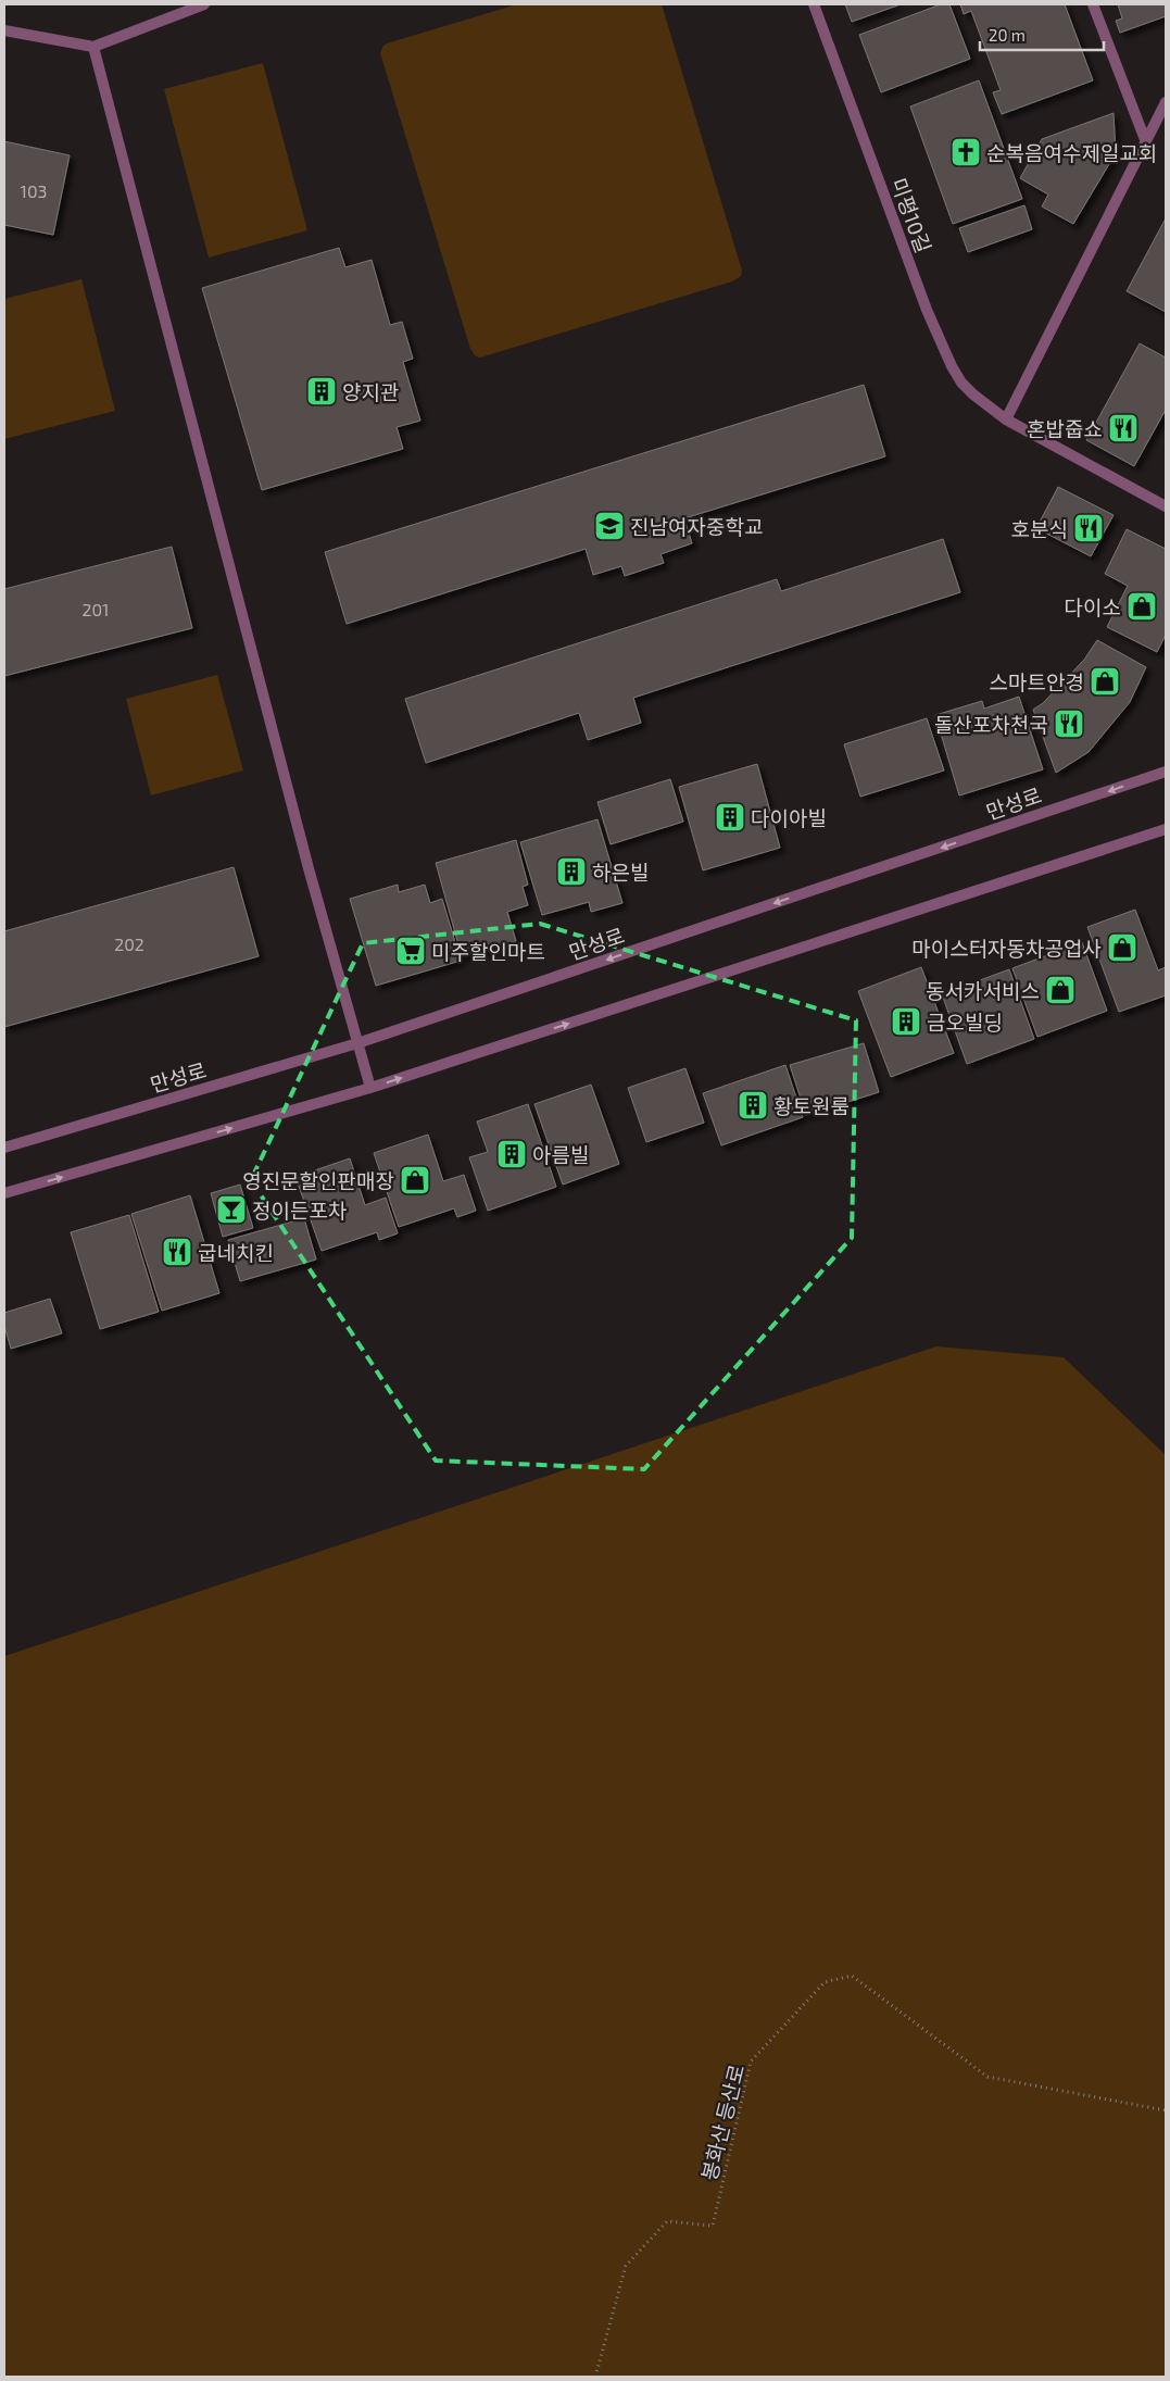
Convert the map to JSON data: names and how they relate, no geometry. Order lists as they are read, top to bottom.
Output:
{
  "streets": {
    "street": ["미평10길", "만성로"],
    "path": ["봉화산 등산로"]
  },
  "places": {
    "church": ["순복음여수제일교회"],
    "building": [
      "양지관",
      "다이아빌",
      "하은빌",
      "금오빌딩",
      "황토원룸",
      "아름빌"
    ],
    "restaurant": [
      "혼밥줍쇼",
      "호분식",
      "돌산포차천국",
      "굽네치킨"
    ],
    "school or university": ["진남여자중학교"],
    "shop": [
      "다이소",
      "스마트안경",
      "마이스터자동차공업사",
      "동서카서비스",
      "영진문할인판매장"
    ],
    "supermarket": ["미주할인마트"],
    "bar": ["정이든포차"]
  },
  "house_numbers": ["103", "201", "202"],
  "scale_bar": "20 m"
}
